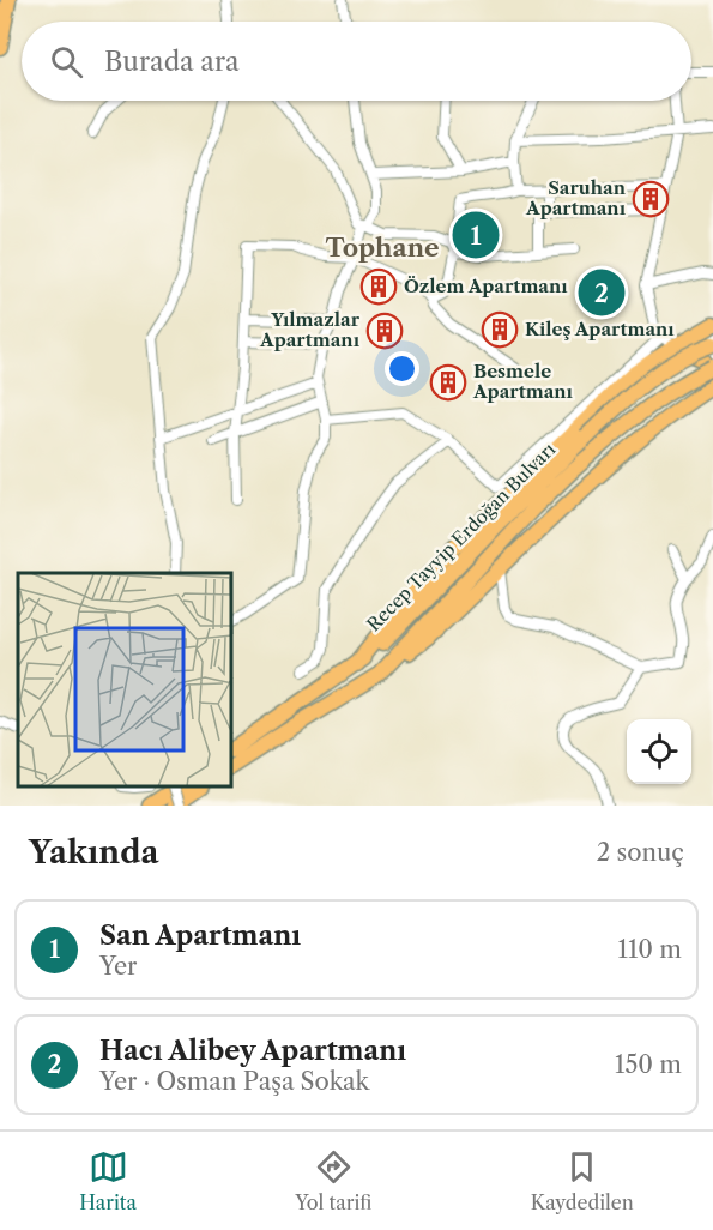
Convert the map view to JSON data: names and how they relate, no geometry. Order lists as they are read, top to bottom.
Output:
{
  "streets": {
    "main road": ["Recep Tayyip Erdoğan Bulvarı"]
  },
  "districts": ["Tophane"],
  "places": {
    "building": [
      "Saruhan Apartmanı",
      "Özlem Apartmanı",
      "Kileş Apartmanı",
      "Yılmazlar Apartmanı",
      "Besmele Apartmanı"
    ]
  },
  "page": {
    "search": "Burada ara",
    "pins": ["1", "2"],
    "heading": ["Yakında", "2 sonuç"],
    "list": [
      {
        "mark": "1",
        "name": "San Apartmanı",
        "note": "Yer",
        "value": "110 m"
      },
      {
        "mark": "2",
        "name": "Hacı Alibey Apartmanı",
        "note": "Yer · Osman Paşa Sokak",
        "value": "150 m"
      }
    ],
    "nav": ["Harita", "Yol tarifi", "Kaydedilen"]
  }
}
